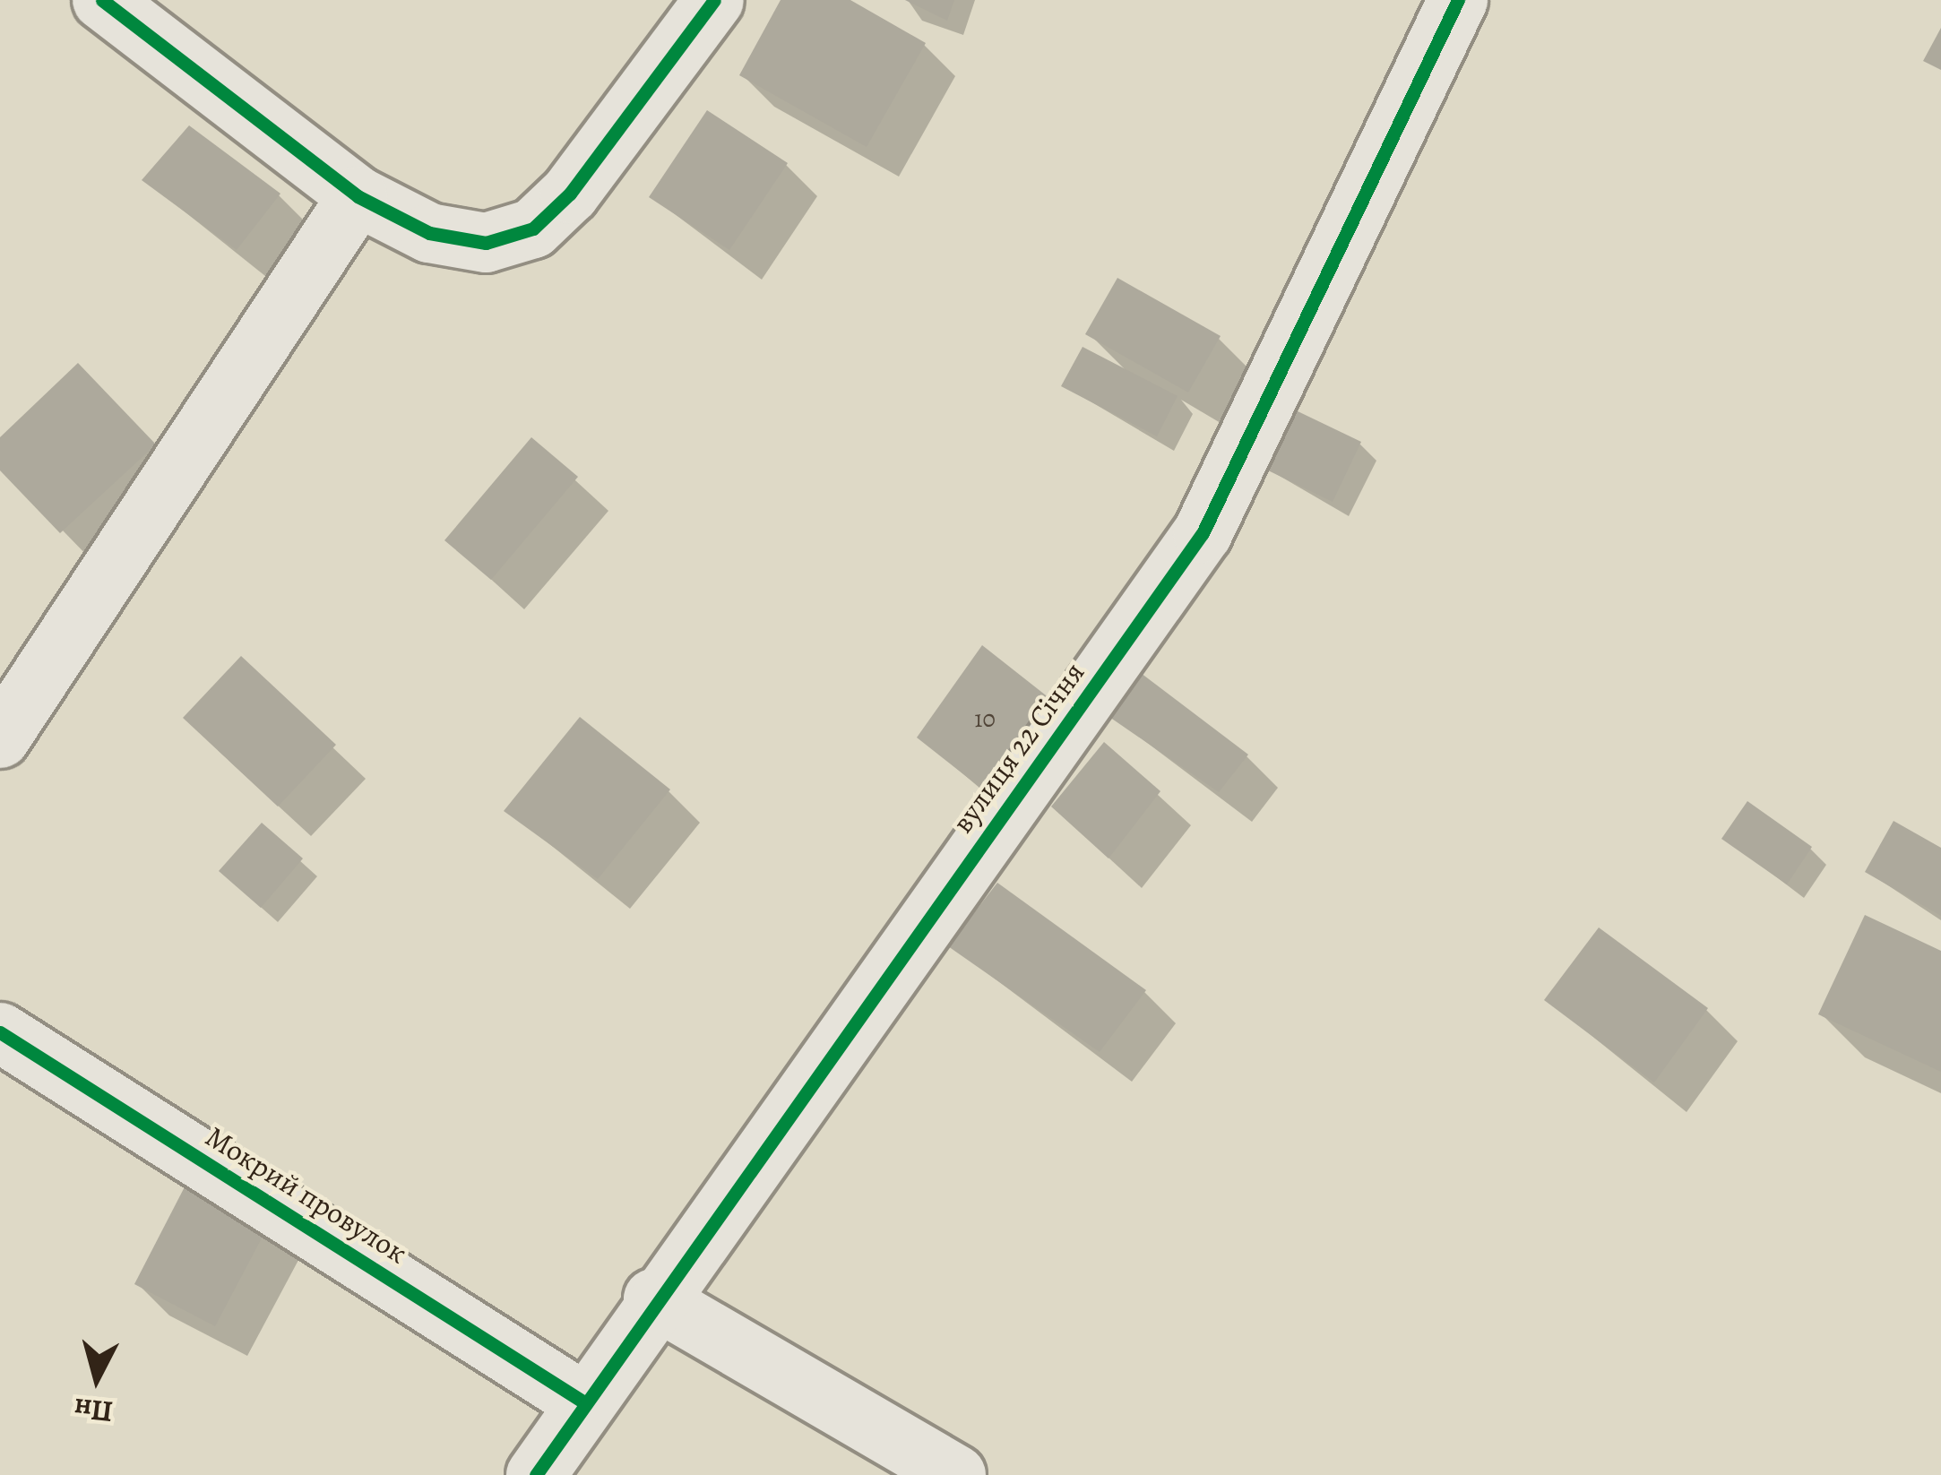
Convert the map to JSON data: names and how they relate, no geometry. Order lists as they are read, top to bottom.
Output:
{
  "streets": {
    "street": ["вулиця 22 Січня", "Мокрий провулок"]
  },
  "crossings": [
    ["вулиця 22 Січня", "Мокрий провулок"]
  ],
  "house_numbers": ["10"],
  "north": "bottom"
}
